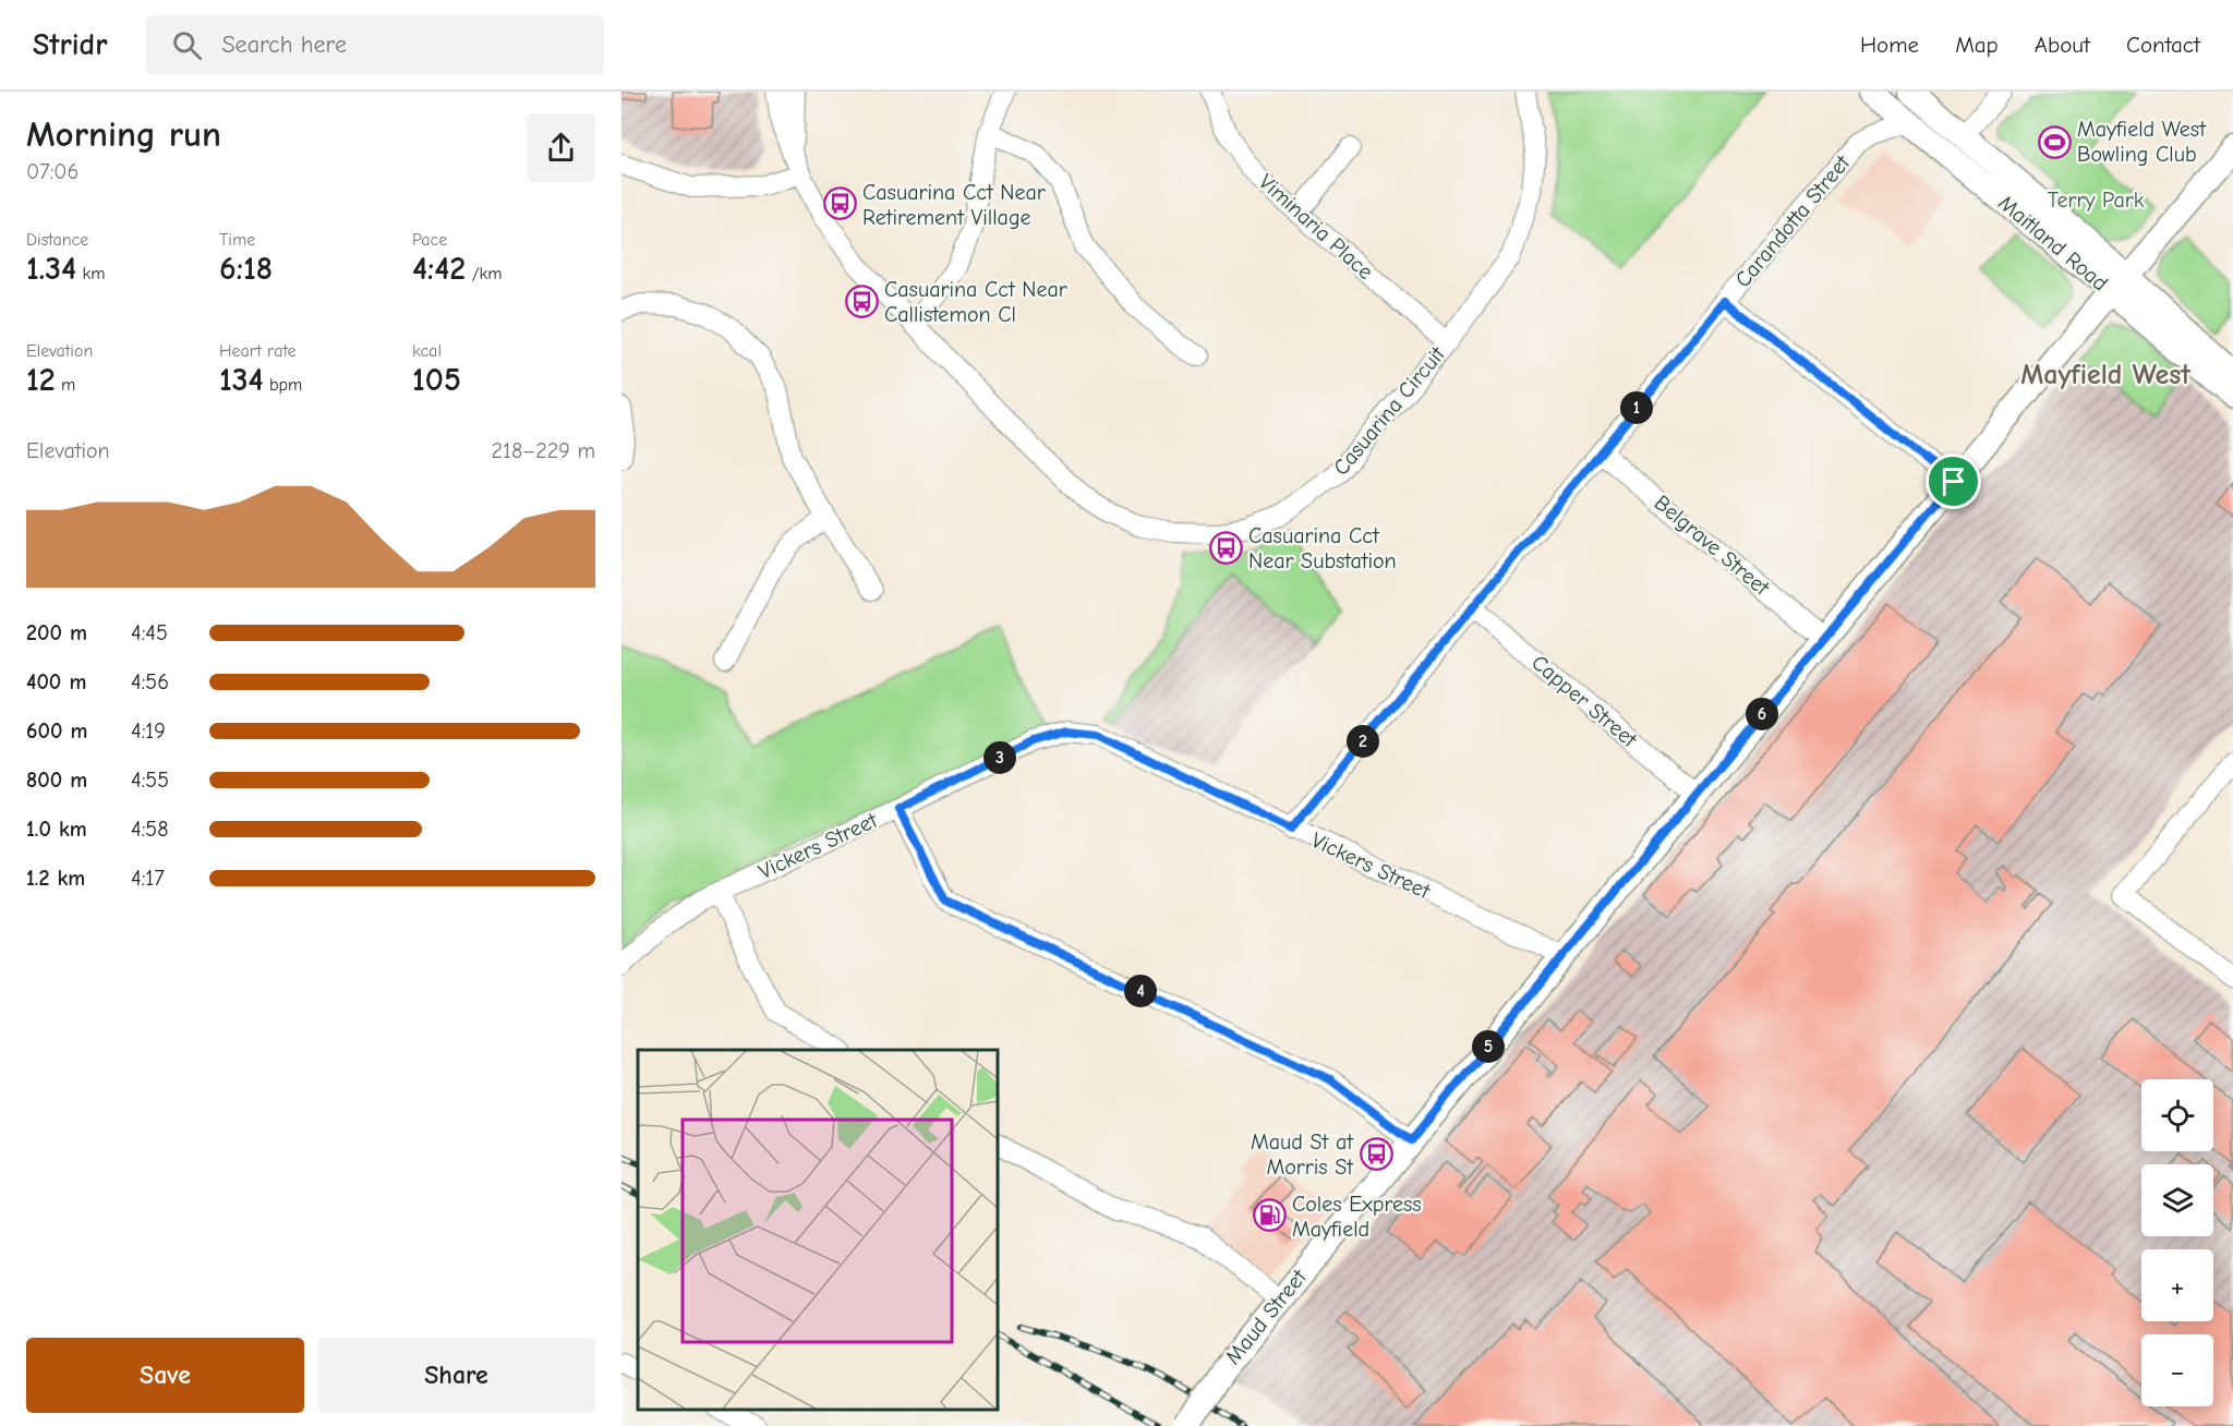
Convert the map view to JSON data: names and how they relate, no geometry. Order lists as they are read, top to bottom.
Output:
{
  "streets": {
    "main road": ["Maitland Road", "Maud Street"],
    "street": [
      "Carandotta Street",
      "Viminaria Place",
      "Casuarina Circuit",
      "Belgrave Street",
      "Capper Street",
      "Vickers Street"
    ]
  },
  "crossings": [
    ["Carandotta Street", "Maitland Road"],
    ["Carandotta Street", "Belgrave Street"],
    ["Carandotta Street", "Capper Street"],
    ["Carandotta Street", "Vickers Street"],
    ["Viminaria Place", "Casuarina Circuit"],
    ["Maitland Road", "Maud Street"],
    ["Belgrave Street", "Maud Street"],
    ["Capper Street", "Maud Street"],
    ["Vickers Street", "Maud Street"]
  ],
  "districts": ["Mayfield West"],
  "parks": ["Terry Park"],
  "places": {
    "sports": ["Mayfield West Bowling Club"],
    "bus stop": [
      "Casuarina Cct Near Retirement Village",
      "Casuarina Cct Near Callistemon Cl",
      "Casuarina Cct Near Substation",
      "Maud St at Morris St"
    ],
    "fuel station": ["Coles Express Mayfield"]
  },
  "page": {
    "header": "Stridr",
    "search": "Search here",
    "nav": [
      "Home",
      "Map",
      "About",
      "Contact"
    ],
    "heading": ["Morning run", "07:06"],
    "stats": [
      ["Distance", "1.34 km"],
      ["Time", "6:18"],
      ["Pace", "4:42 /km"],
      ["Elevation", "12 m"],
      ["Heart rate", "134 bpm"],
      ["kcal", "105"]
    ],
    "pins": [
      "1",
      "6",
      "2",
      "3",
      "4",
      "5"
    ],
    "chart": ["Elevation", "218–229 m"],
    "list": [
      {
        "name": "200 m",
        "note": "4:45"
      },
      {
        "name": "400 m",
        "note": "4:56"
      },
      {
        "name": "600 m",
        "note": "4:19"
      },
      {
        "name": "800 m",
        "note": "4:55"
      },
      {
        "name": "1.0 km",
        "note": "4:58"
      },
      {
        "name": "1.2 km",
        "note": "4:17"
      }
    ],
    "map_buttons": ["+", "−"],
    "buttons": ["Save", "Share"]
  }
}
